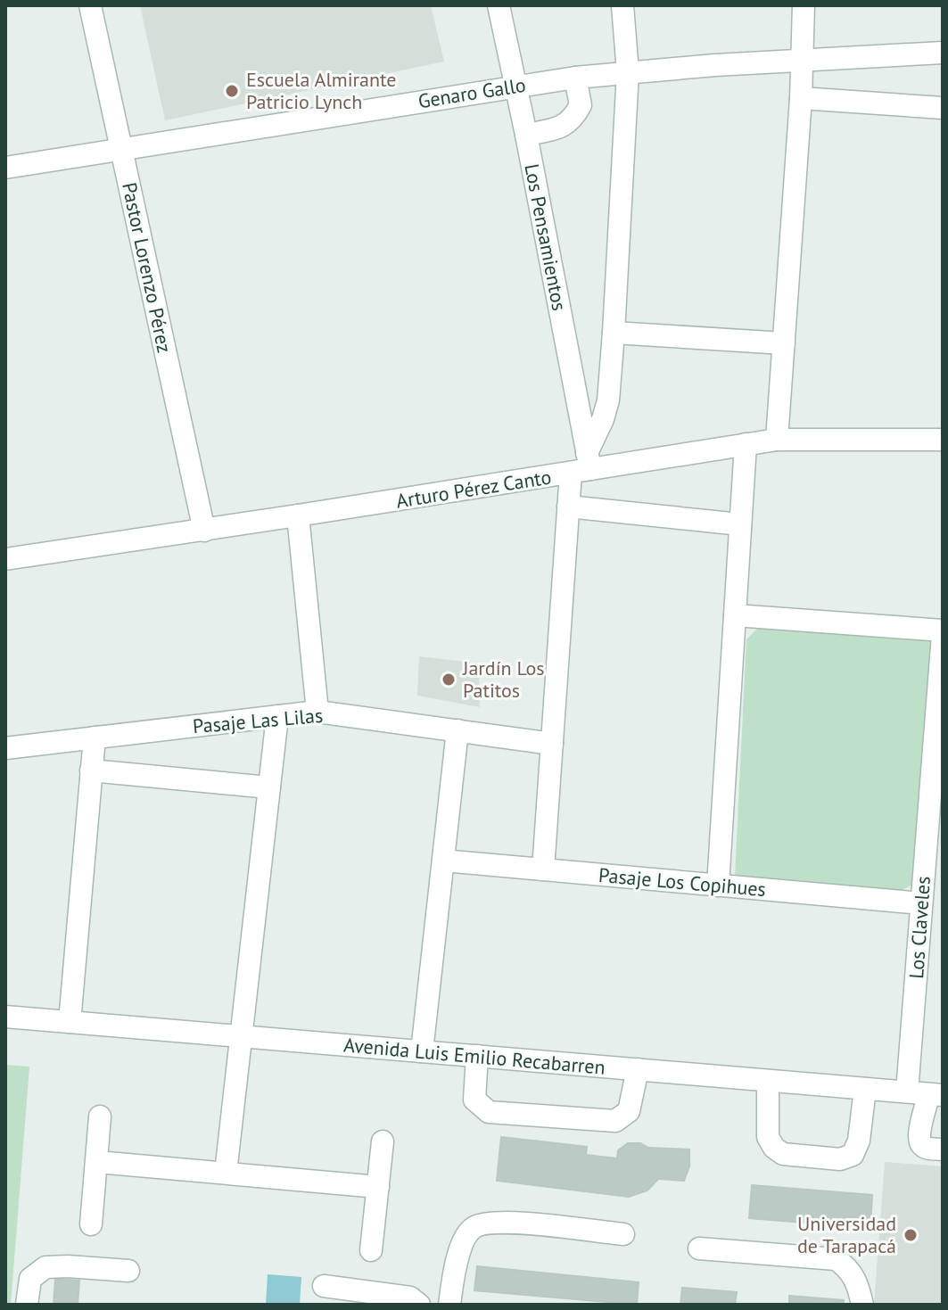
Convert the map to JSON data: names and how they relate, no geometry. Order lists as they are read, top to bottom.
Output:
{
  "streets": {
    "street": [
      "Genaro Gallo",
      "Los Pensamientos",
      "Pastor Lorenzo Pérez",
      "Arturo Pérez Canto",
      "Pasaje Las Lilas",
      "Pasaje Los Copihues",
      "Los Claveles",
      "Avenida Luis Emilio Recabarren"
    ]
  },
  "crossings": [
    ["Genaro Gallo", "Los Pensamientos"],
    ["Genaro Gallo", "Pastor Lorenzo Pérez"],
    ["Los Pensamientos", "Arturo Pérez Canto"],
    ["Pastor Lorenzo Pérez", "Arturo Pérez Canto"],
    ["Pasaje Los Copihues", "Los Claveles"],
    ["Los Claveles", "Avenida Luis Emilio Recabarren"]
  ],
  "places": ["Escuela Almirante Patricio Lynch", "Jardín Los Patitos", "Universidad de Tarapacá"]
}
